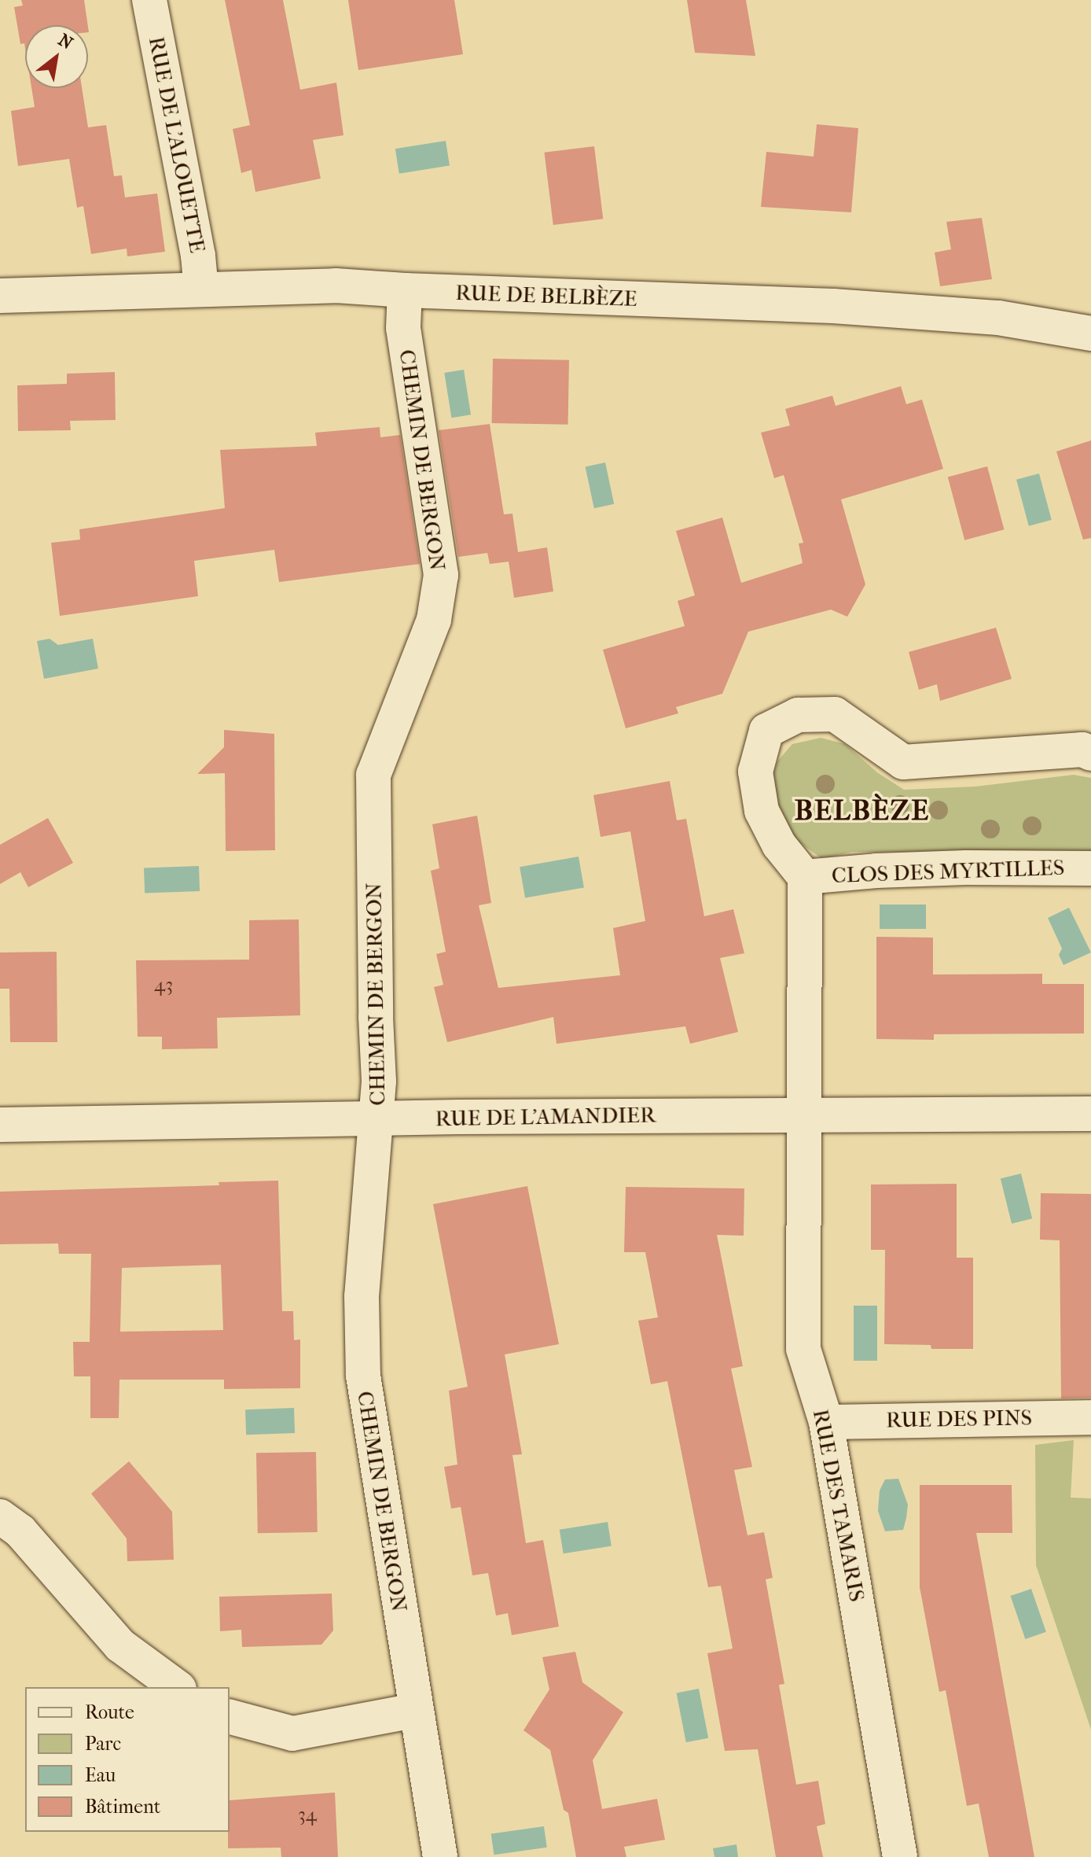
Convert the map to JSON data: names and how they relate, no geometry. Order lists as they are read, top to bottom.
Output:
{
  "streets": {
    "street": [
      "RUE DE L'ALOUETTE",
      "RUE DE BELBÈZE",
      "CHEMIN DE BERGON",
      "CLOS DES MYRTILLES",
      "RUE DE L'AMANDIER",
      "RUE DES PINS",
      "RUE DES TAMARIS"
    ]
  },
  "crossings": [
    ["RUE DE L'ALOUETTE", "RUE DE BELBÈZE"],
    ["RUE DE BELBÈZE", "CHEMIN DE BERGON"],
    ["CHEMIN DE BERGON", "RUE DE L'AMANDIER"],
    ["CLOS DES MYRTILLES", "RUE DE L'AMANDIER"],
    ["CLOS DES MYRTILLES", "RUE DES TAMARIS"],
    ["RUE DE L'AMANDIER", "RUE DES TAMARIS"],
    ["RUE DES PINS", "RUE DES TAMARIS"]
  ],
  "districts": ["BELBÈZE"],
  "house_numbers": ["43", "34"],
  "legend": [
    "Route",
    "Parc",
    "Eau",
    "Bâtiment"
  ],
  "north": "top right"
}
